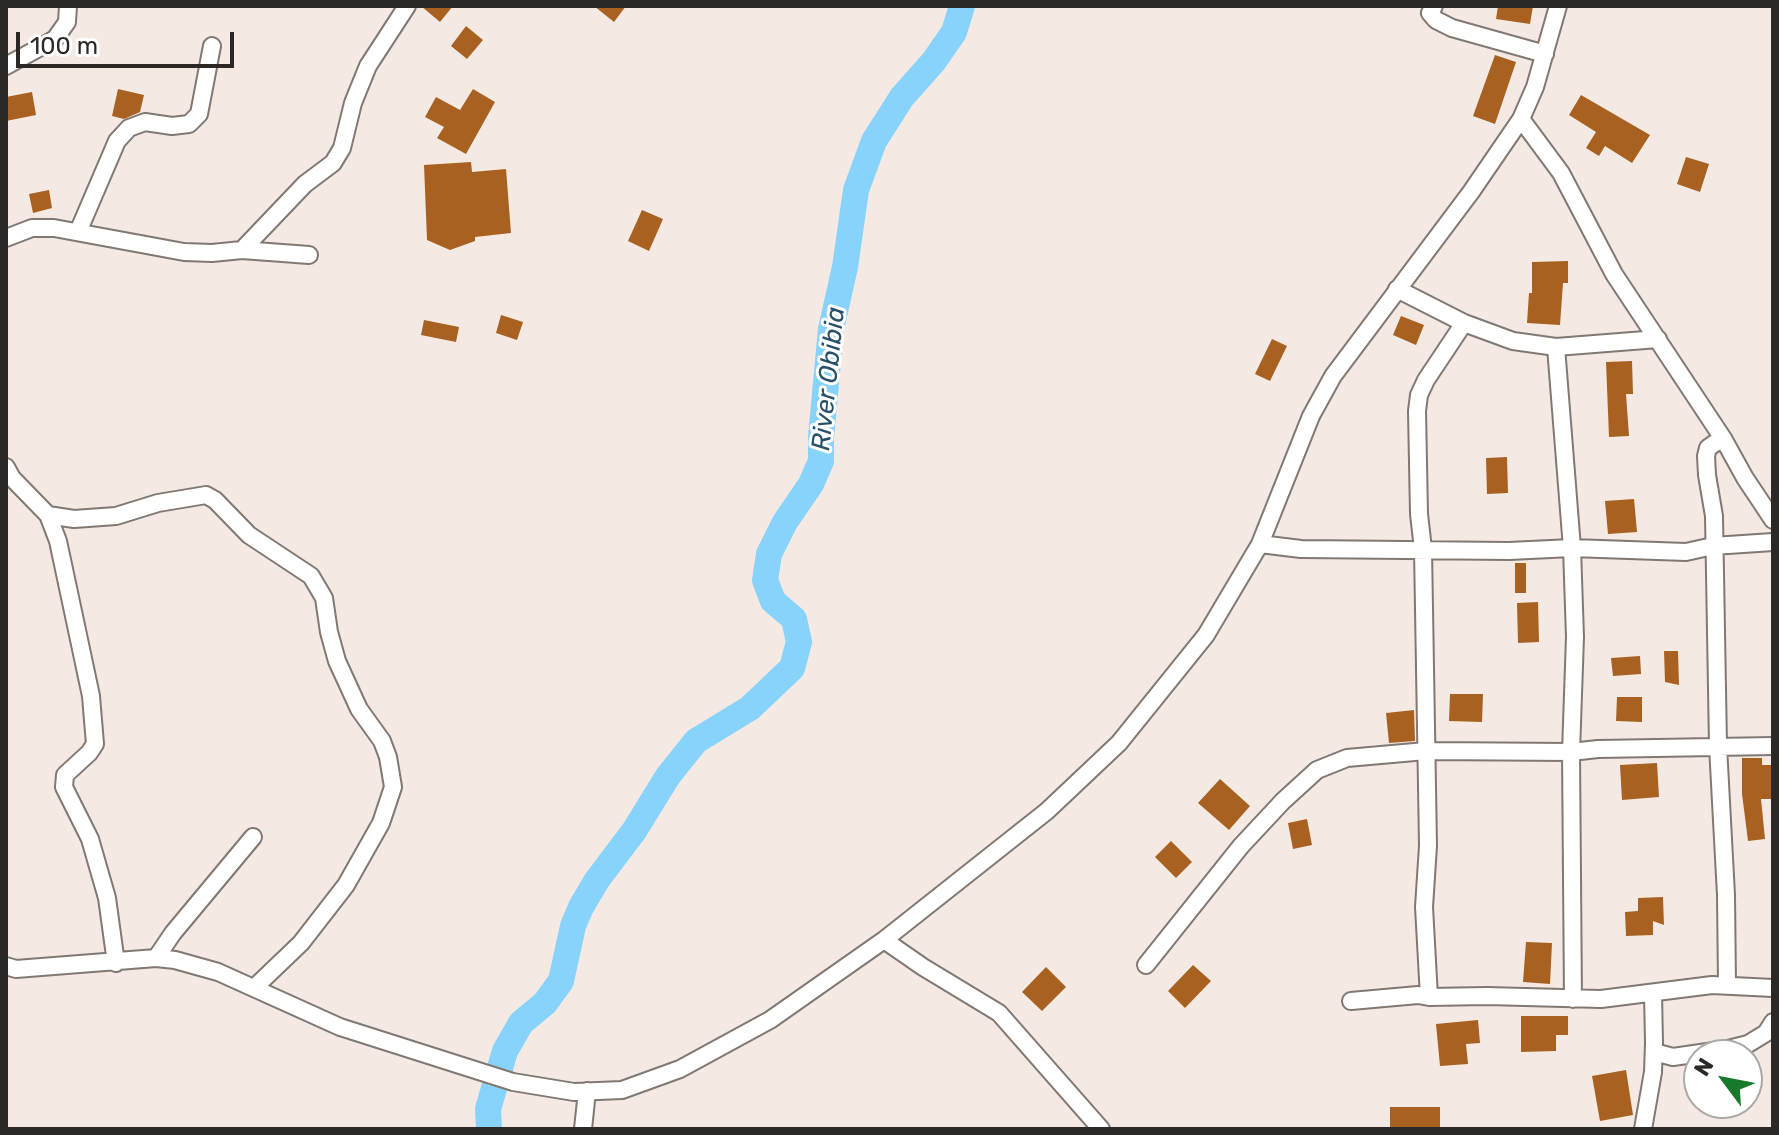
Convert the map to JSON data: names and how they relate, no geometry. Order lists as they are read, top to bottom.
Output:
{
  "water": ["River Obibia"],
  "scale_bar": "100 m",
  "north": "top left"
}
